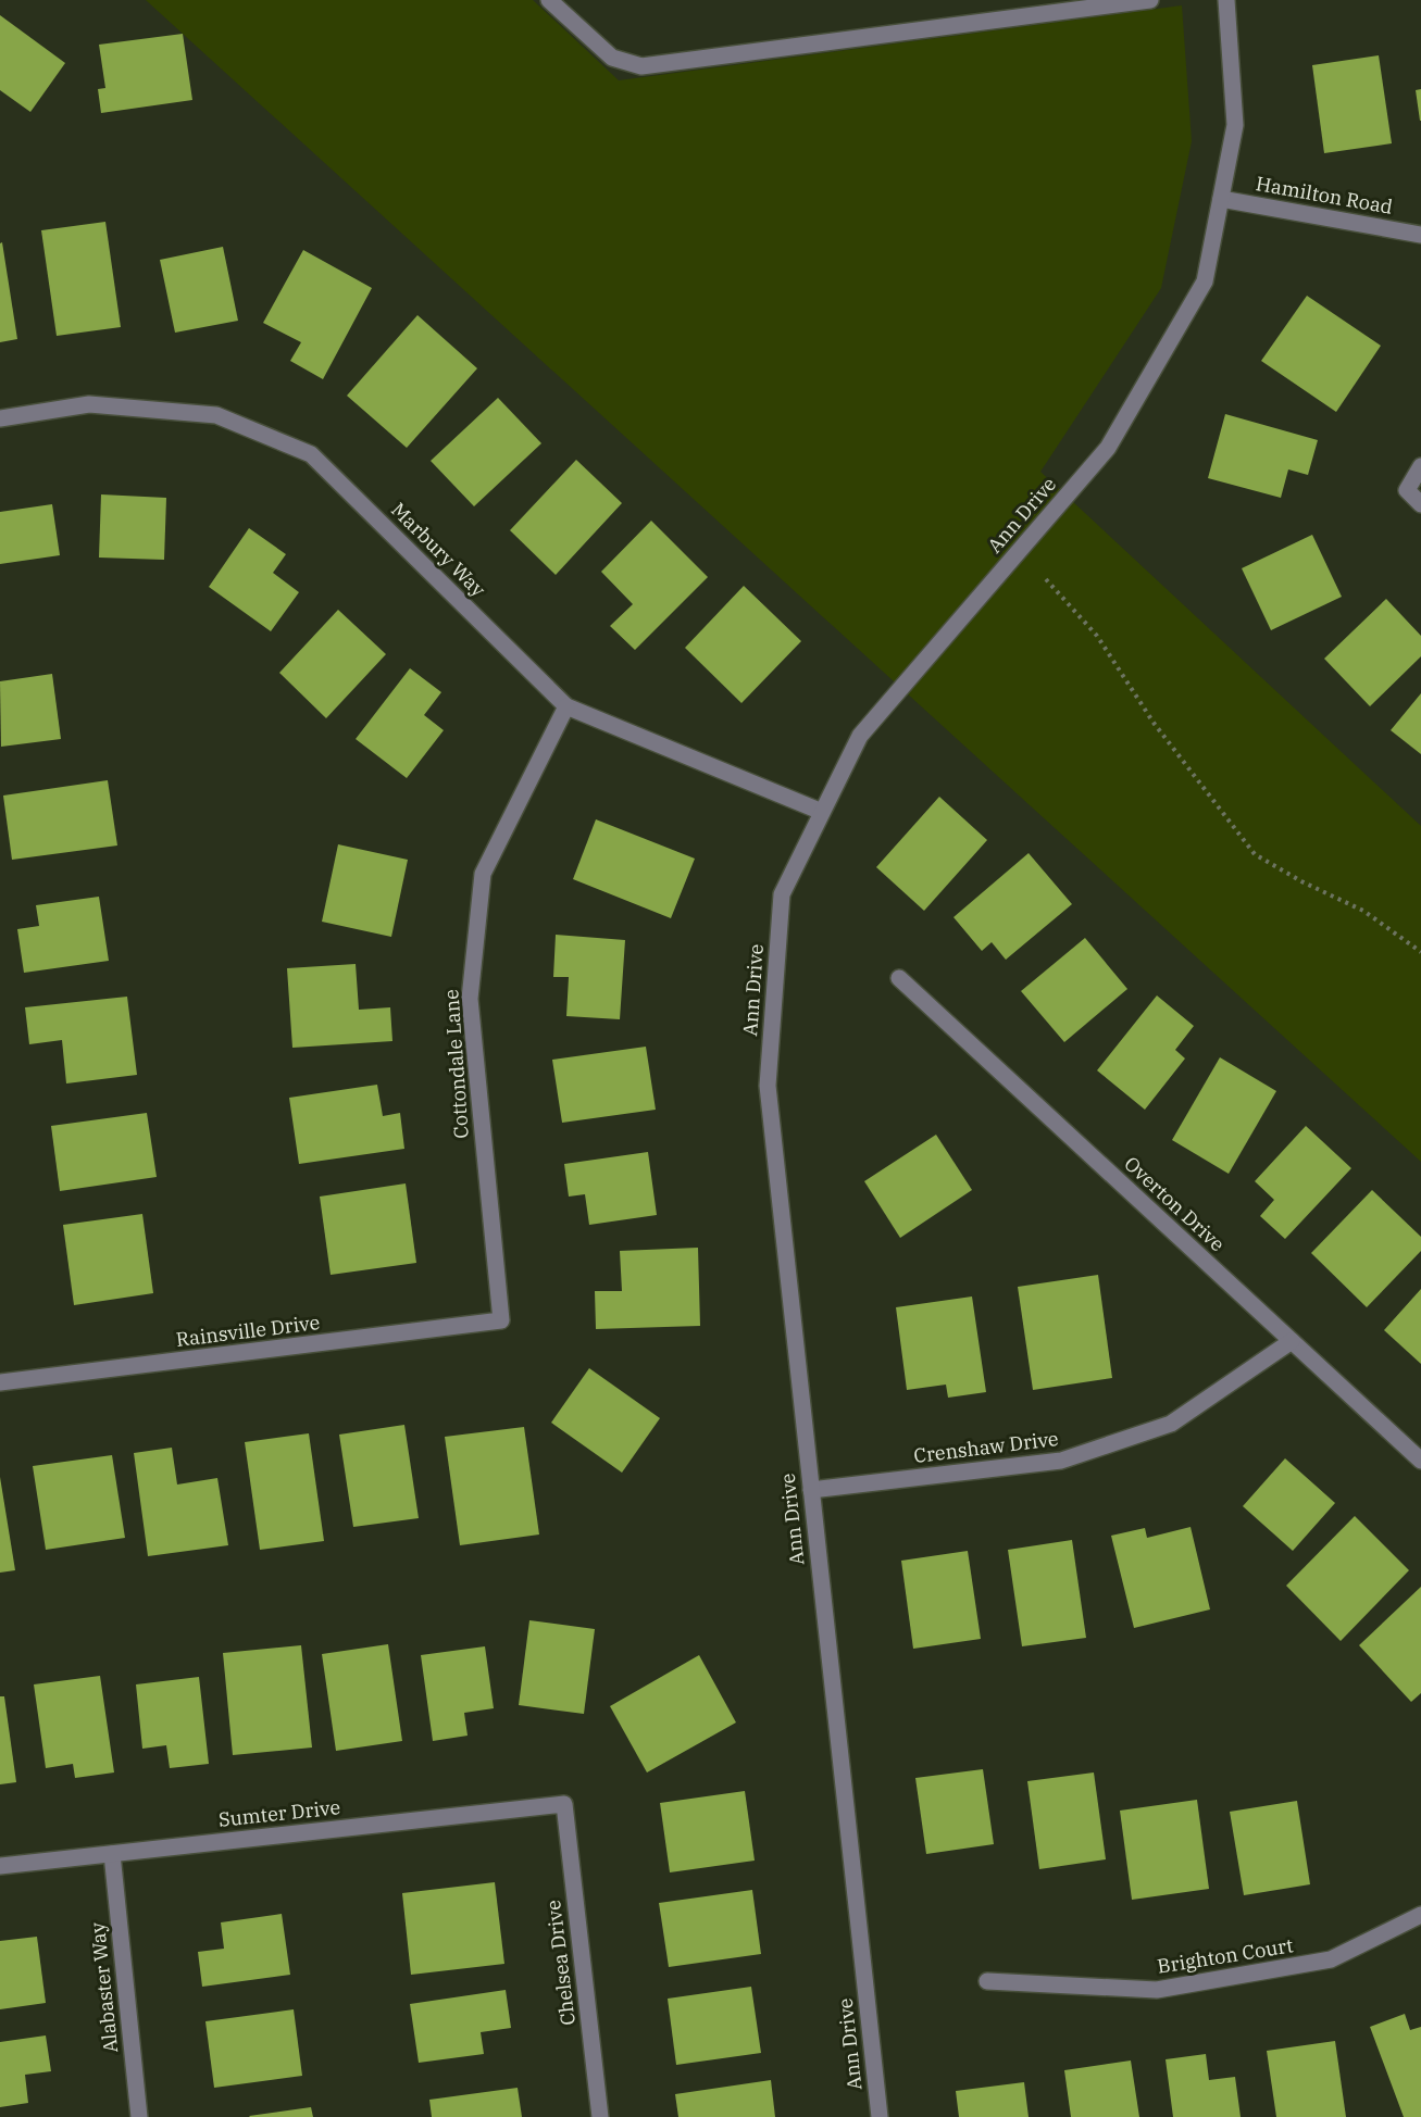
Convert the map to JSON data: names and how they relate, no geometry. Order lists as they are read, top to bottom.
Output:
{
  "streets": {
    "street": [
      "Hamilton Road",
      "Ann Drive",
      "Marbury Way",
      "Cottondale Lane",
      "Overton Drive",
      "Rainsville Drive",
      "Crenshaw Drive",
      "Sumter Drive",
      "Brighton Court",
      "Chelsea Drive",
      "Alabaster Way"
    ]
  },
  "crossings": [
    ["Hamilton Road", "Ann Drive"],
    ["Ann Drive", "Marbury Way"],
    ["Ann Drive", "Crenshaw Drive"],
    ["Marbury Way", "Cottondale Lane"],
    ["Cottondale Lane", "Rainsville Drive"],
    ["Overton Drive", "Crenshaw Drive"],
    ["Sumter Drive", "Chelsea Drive"],
    ["Sumter Drive", "Alabaster Way"]
  ]
}
